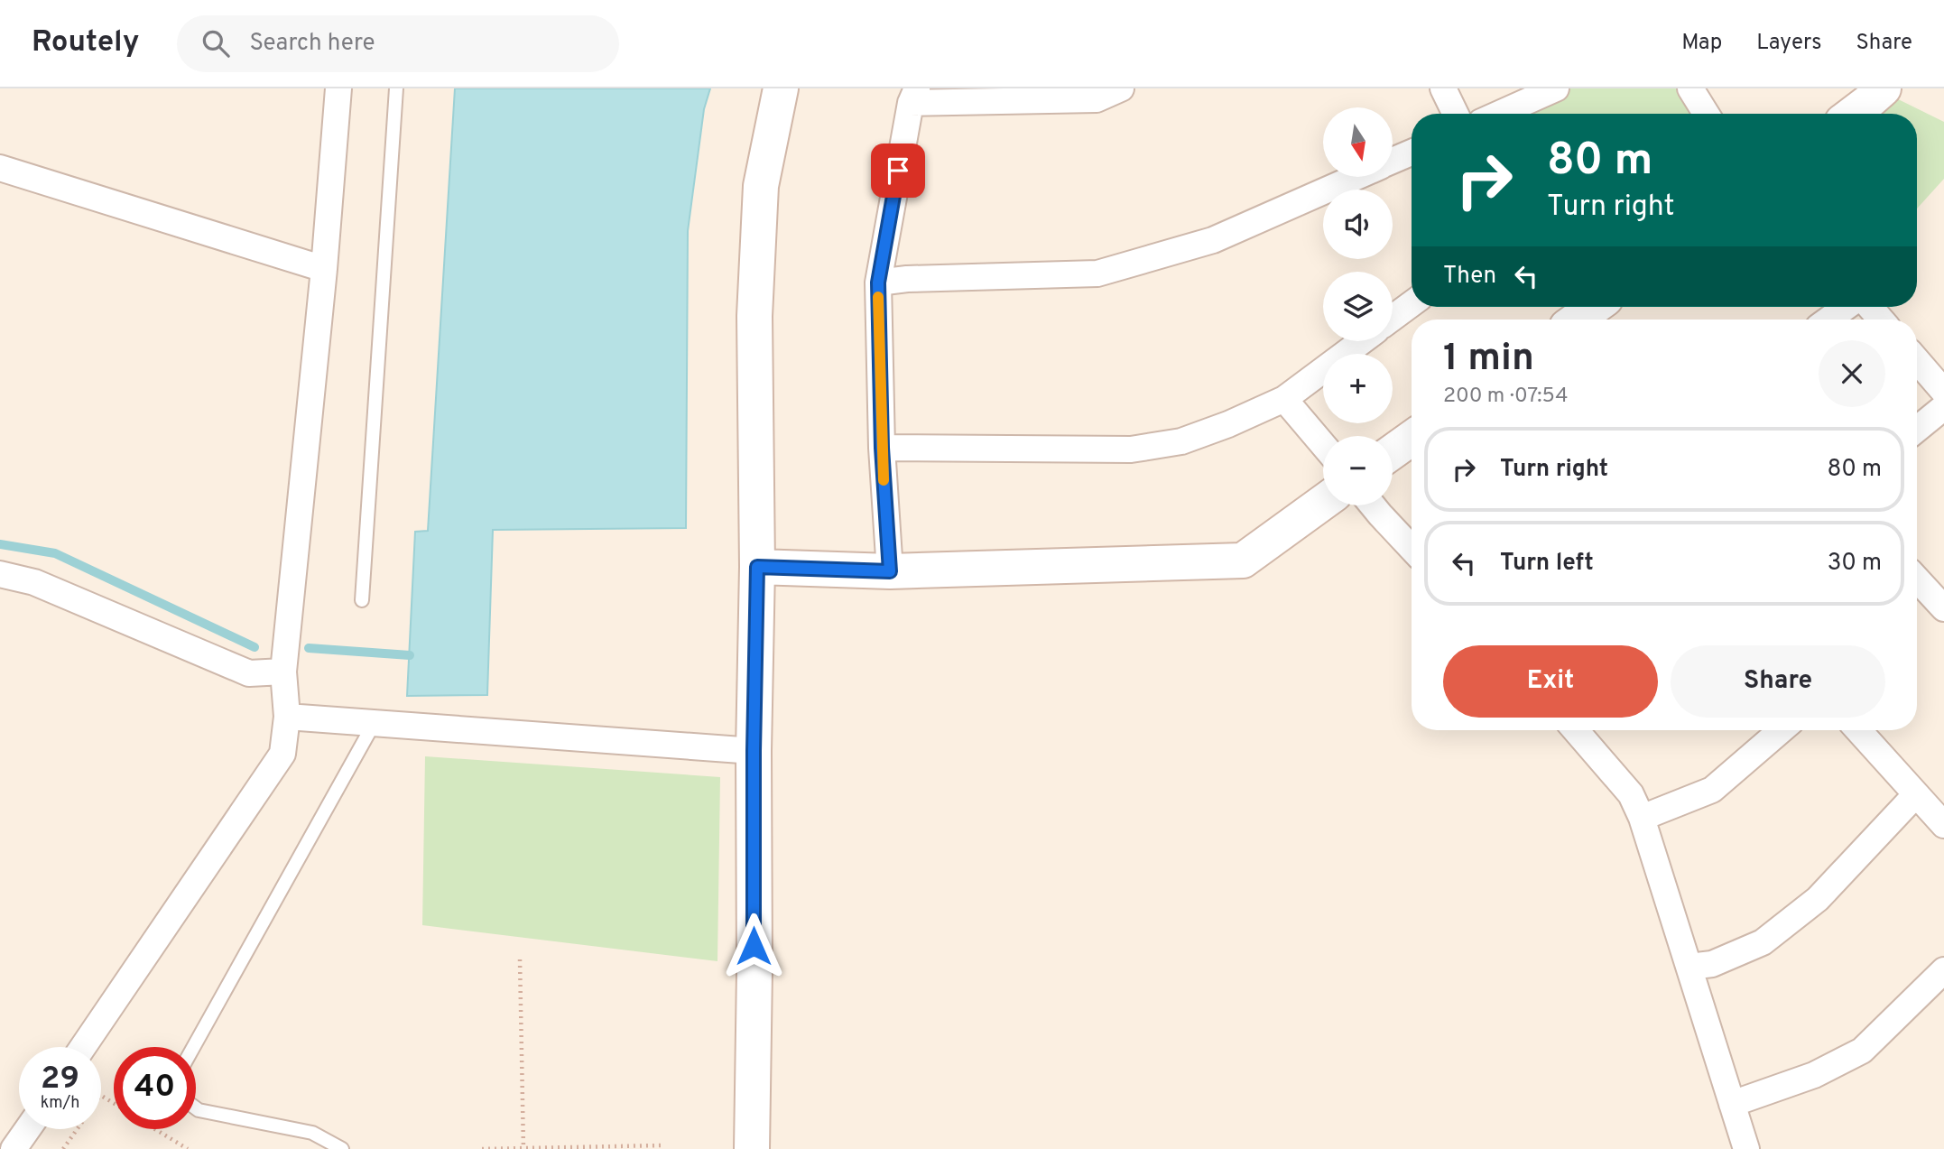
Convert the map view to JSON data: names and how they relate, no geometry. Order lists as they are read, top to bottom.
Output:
{
  "north": "bottom",
  "page": {
    "header": "Routely",
    "search": "Search here",
    "nav": ["Map", "Layers", "Share"],
    "map_buttons": ["+", "−"],
    "turn": ["80 m", "Turn right"],
    "then": "Then",
    "heading": ["1 min", "200 m · 07:54"],
    "list": [
      {
        "name": "Turn right",
        "value": "80 m"
      },
      {
        "name": "Turn left",
        "value": "30 m"
      }
    ],
    "buttons": ["Exit", "Share"],
    "speed": "29 km/h",
    "limit": "40"
  }
}
